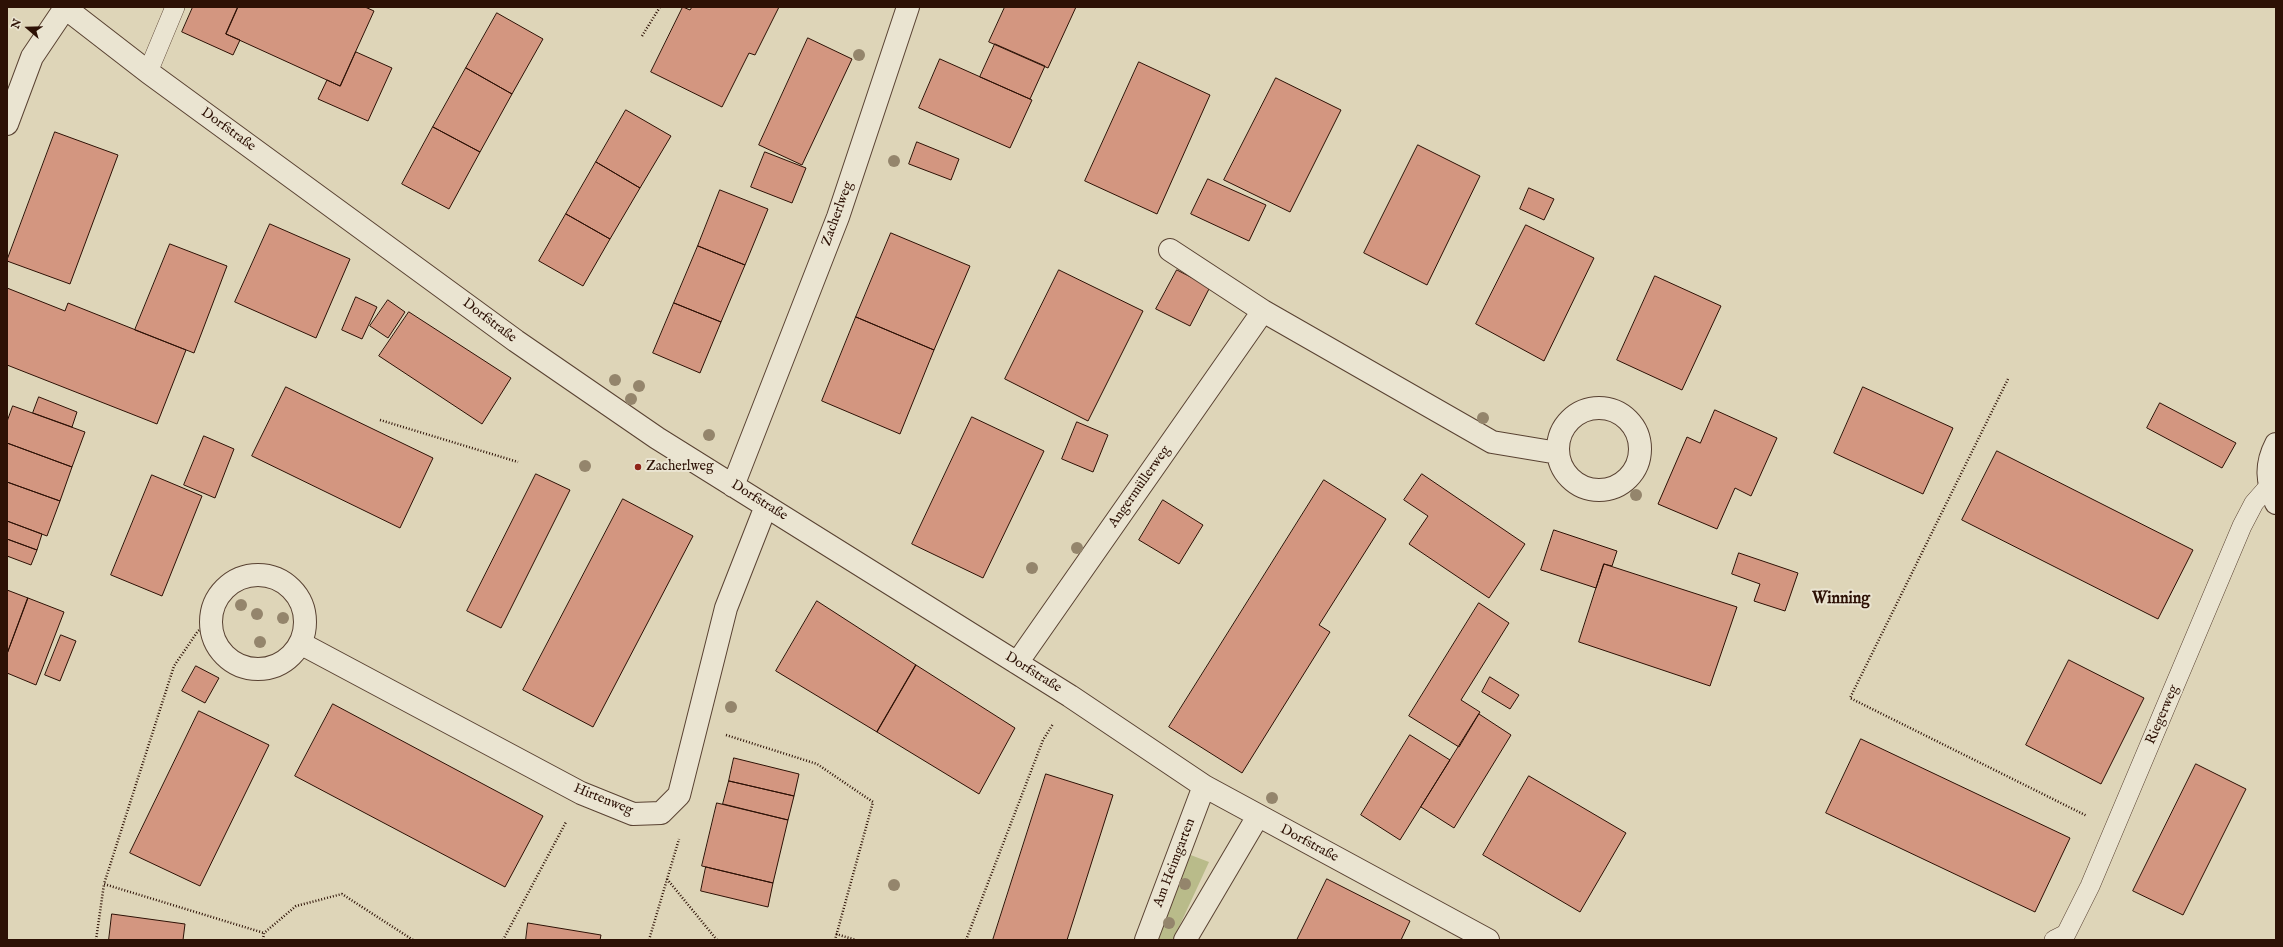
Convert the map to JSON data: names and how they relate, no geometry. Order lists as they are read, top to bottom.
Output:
{
  "streets": {
    "street": [
      "Dorfstraße",
      "Zacherlweg",
      "Angermüllerweg",
      "Riegerweg",
      "Hirtenweg",
      "Am Heimgarten"
    ]
  },
  "crossings": [
    ["Dorfstraße", "Zacherlweg"],
    ["Dorfstraße", "Angermüllerweg"],
    ["Dorfstraße", "Hirtenweg"],
    ["Dorfstraße", "Am Heimgarten"]
  ],
  "districts": ["Winning"],
  "places": ["Zacherlweg"],
  "north": "left"
}
